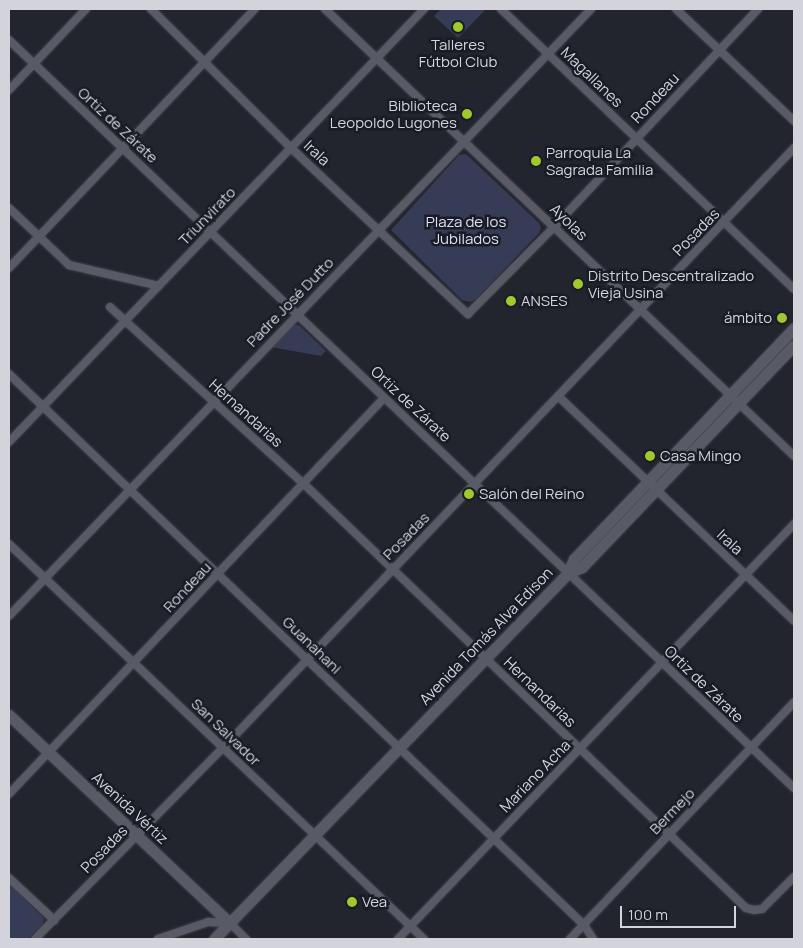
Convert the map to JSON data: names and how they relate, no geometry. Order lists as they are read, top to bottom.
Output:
{
  "streets": {
    "main road": ["Avenida Tomás Alva Edison", "Avenida Vértiz"],
    "street": [
      "Magallanes",
      "Rondeau",
      "Ortiz de Zárate",
      "Irala",
      "Triunvirato",
      "Ayolas",
      "Posadas",
      "Padre José Dutto",
      "Hernandarias",
      "Guanahani",
      "San Salvador",
      "Mariano Acha",
      "Bermejo"
    ]
  },
  "crossings": [
    ["Magallanes", "Rondeau"],
    ["Magallanes", "Posadas"],
    ["Magallanes", "Padre José Dutto"],
    ["Rondeau", "Ortiz de Zárate"],
    ["Rondeau", "Irala"],
    ["Rondeau", "Ayolas"],
    ["Rondeau", "Hernandarias"],
    ["Rondeau", "Guanahani"],
    ["Rondeau", "San Salvador"],
    ["Rondeau", "Avenida Vértiz"],
    ["Ortiz de Zárate", "Triunvirato"],
    ["Ortiz de Zárate", "Posadas"],
    ["Ortiz de Zárate", "Padre José Dutto"],
    ["Ortiz de Zárate", "Avenida Tomás Alva Edison"],
    ["Ortiz de Zárate", "Mariano Acha"],
    ["Ortiz de Zárate", "Bermejo"],
    ["Irala", "Triunvirato"],
    ["Irala", "Posadas"],
    ["Irala", "Padre José Dutto"],
    ["Irala", "Avenida Tomás Alva Edison"],
    ["Irala", "Mariano Acha"],
    ["Triunvirato", "Ayolas"],
    ["Triunvirato", "Hernandarias"],
    ["Triunvirato", "Guanahani"],
    ["Ayolas", "Posadas"],
    ["Ayolas", "Padre José Dutto"],
    ["Ayolas", "Avenida Tomás Alva Edison"],
    ["Posadas", "Hernandarias"],
    ["Posadas", "Guanahani"],
    ["Posadas", "San Salvador"],
    ["Posadas", "Avenida Vértiz"],
    ["Padre José Dutto", "Hernandarias"],
    ["Padre José Dutto", "Guanahani"],
    ["Padre José Dutto", "San Salvador"],
    ["Hernandarias", "Avenida Tomás Alva Edison"],
    ["Hernandarias", "Mariano Acha"],
    ["Hernandarias", "Bermejo"],
    ["Avenida Tomás Alva Edison", "Guanahani"],
    ["Avenida Tomás Alva Edison", "San Salvador"],
    ["Avenida Tomás Alva Edison", "Avenida Vértiz"],
    ["Guanahani", "Mariano Acha"],
    ["Guanahani", "Bermejo"],
    ["San Salvador", "Mariano Acha"]
  ],
  "parks": ["Plaza de los Jubilados"],
  "places": [
    "Talleres Fútbol Club",
    "Biblioteca Leopoldo Lugones",
    "Parroquia La Sagrada Familia",
    "Distrito Descentralizado Vieja Usina",
    "ANSES",
    "ámbito",
    "Casa Mingo",
    "Salón del Reino",
    "Vea"
  ],
  "scale_bar": "100 m"
}
